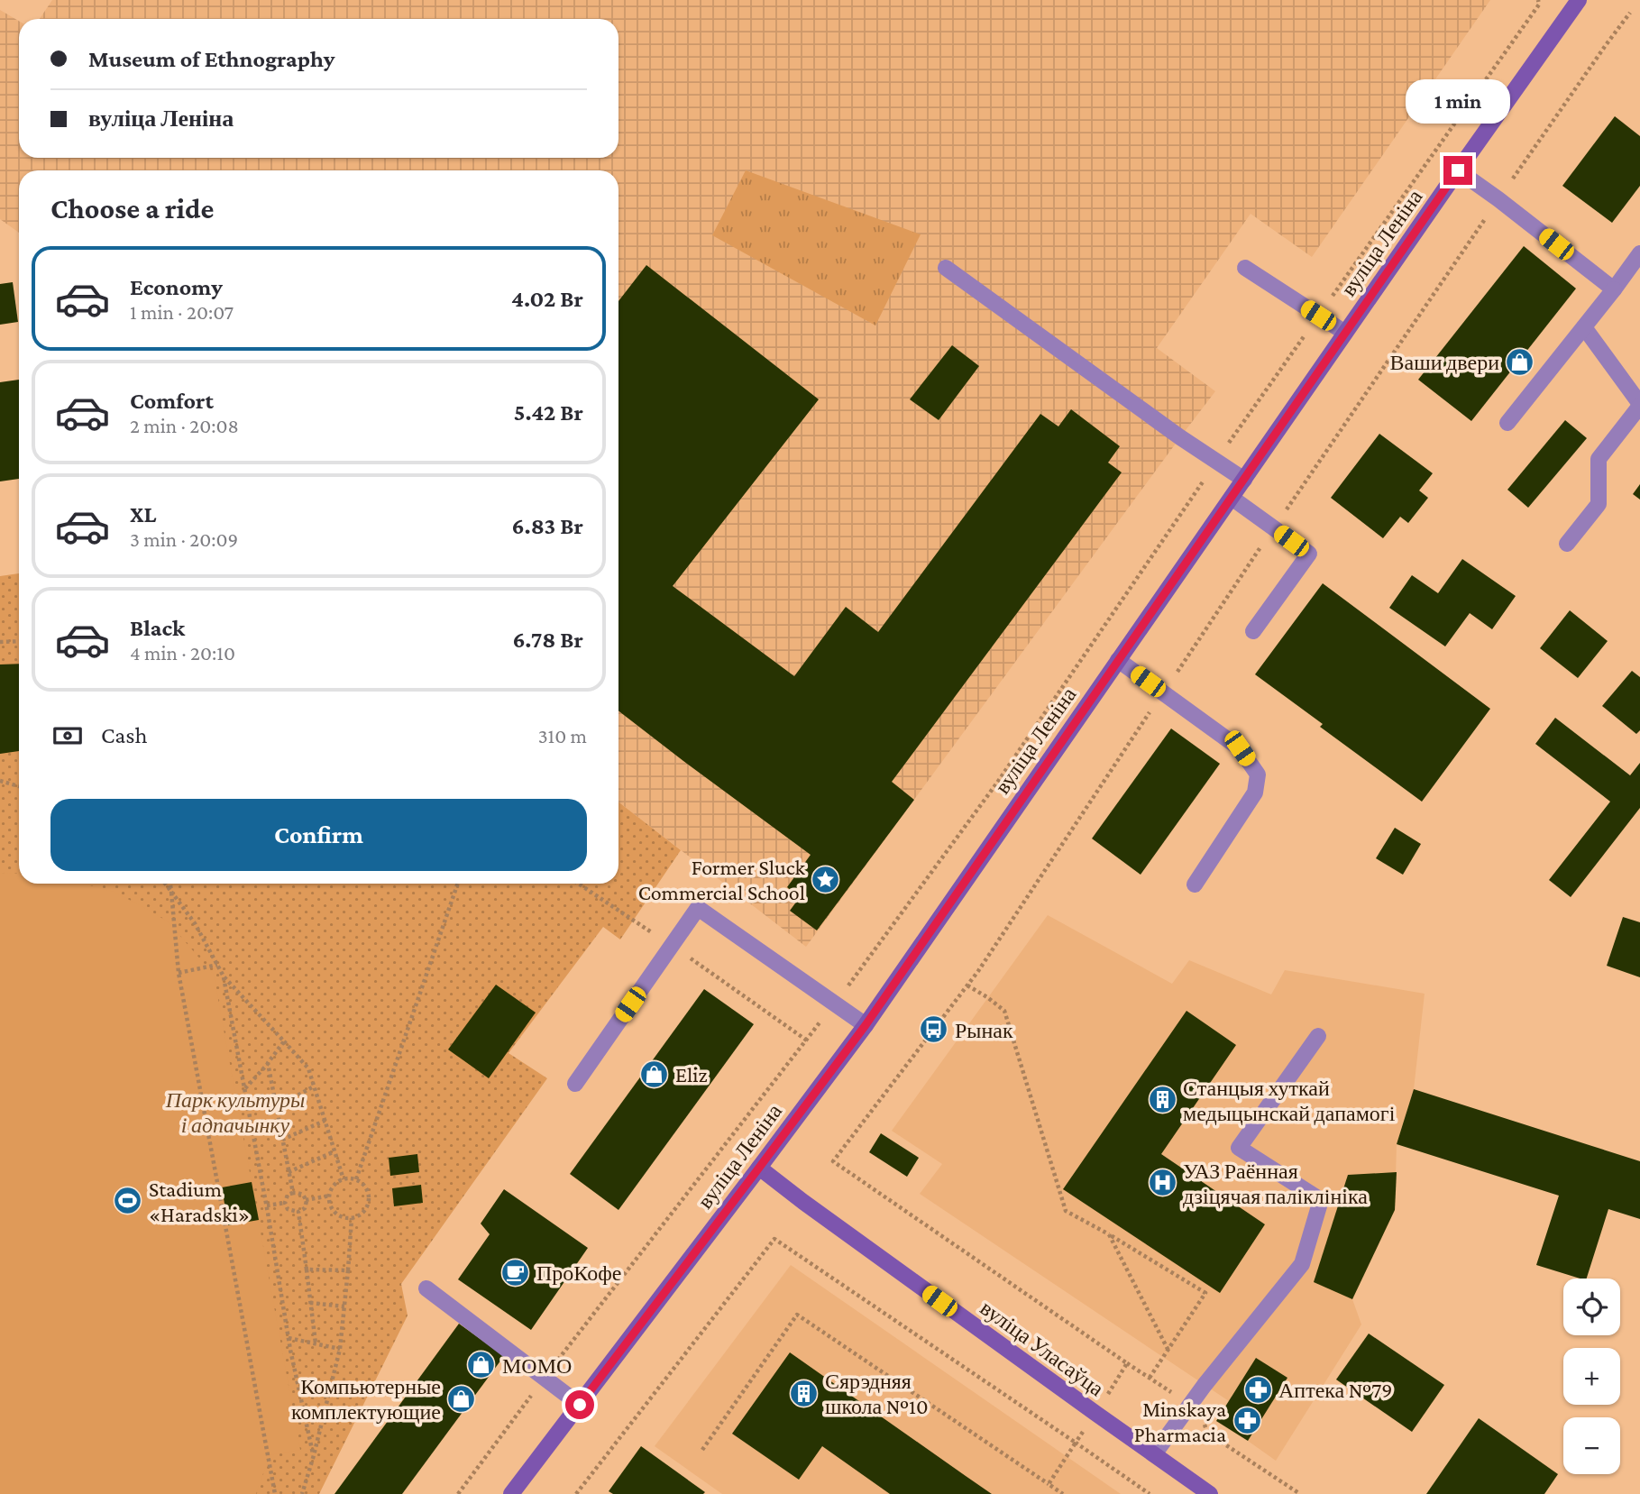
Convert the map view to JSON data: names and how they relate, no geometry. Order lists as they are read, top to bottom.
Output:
{
  "streets": {
    "main road": ["вуліца Леніна", "вуліца Уласаўца"]
  },
  "crossings": [
    ["вуліца Леніна", "вуліца Уласаўца"]
  ],
  "parks": ["Парк культуры і адпачынку"],
  "places": {
    "shop": [
      "Ваши двери",
      "Eliz",
      "МОМО",
      "Компьютерные комплектующие"
    ],
    "place": ["Former Sluck Commercial School"],
    "bus stop": ["Рынак"],
    "building": ["Станцыя хуткай медыцынскай дапамогі", "Сярэдняя школа №10"],
    "hospital": ["УАЗ Раённая дзіцячая паліклініка"],
    "sports": ["Stadium «Haradski»"],
    "cafe": ["ПроКофе"],
    "pharmacy": ["Аптека №79", "Minskaya Pharmacia"]
  },
  "page": {
    "banner": ["Museum of Ethnography", "вуліца Леніна"],
    "bubble": "1 min",
    "heading": "Choose a ride",
    "list": [
      {
        "name": "Economy",
        "note": "1 min · 20:07",
        "value": "4.02 Br"
      },
      {
        "name": "Comfort",
        "note": "2 min · 20:08",
        "value": "5.42 Br"
      },
      {
        "name": "XL",
        "note": "3 min · 20:09",
        "value": "6.83 Br"
      },
      {
        "name": "Black",
        "note": "4 min · 20:10",
        "value": "6.78 Br"
      }
    ],
    "pay": ["Cash", "310 m"],
    "buttons": "Confirm",
    "map_buttons": ["+", "−"]
  }
}
